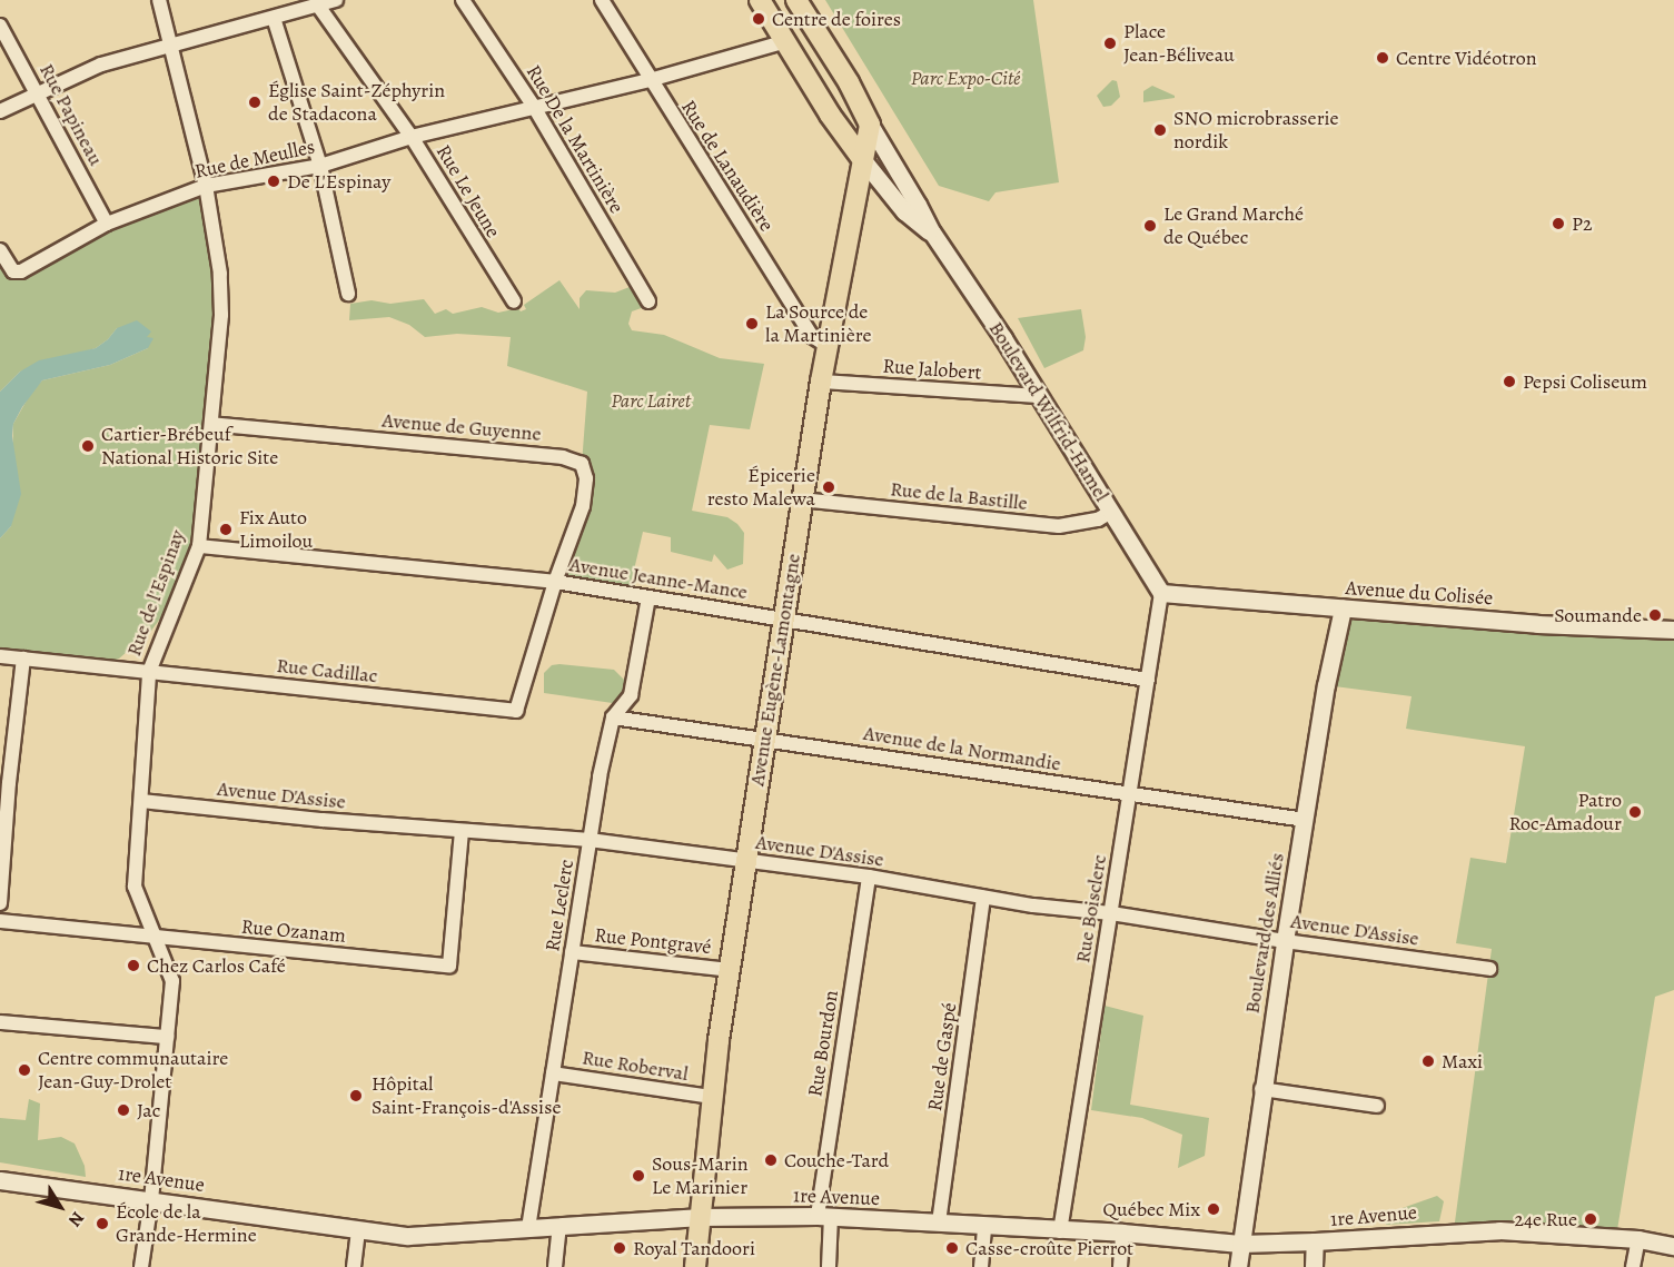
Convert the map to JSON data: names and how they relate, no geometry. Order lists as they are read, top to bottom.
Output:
{
  "streets": {
    "main road": ["Boulevard Wilfrid-Hamel", "Avenue Eugène-Lamontagne"],
    "street": [
      "Rue Papineau",
      "Rue De la Martinière",
      "Rue de Meulles",
      "Rue de Lanaudière",
      "Rue Le Jeune",
      "Rue Jalobert",
      "Avenue de Guyenne",
      "Rue de la Bastille",
      "Avenue Jeanne-Mance",
      "Rue de l'Espinay",
      "Avenue du Colisée",
      "Rue Cadillac",
      "Avenue de la Normandie",
      "Avenue D'Assise",
      "Rue Leclerc",
      "Rue Boisclerc",
      "Rue Ozanam",
      "Boulevard des Alliés",
      "Rue Pontgravé",
      "Rue Bourdon",
      "Rue de Gaspé",
      "Rue Roberval",
      "1re Avenue"
    ]
  },
  "crossings": [
    ["Rue Papineau", "Rue de Meulles"],
    ["Rue De la Martinière", "Rue de Meulles"],
    ["Rue de Meulles", "Rue de Lanaudière"],
    ["Rue de Meulles", "Rue Le Jeune"],
    ["Rue de Meulles", "Boulevard Wilfrid-Hamel"],
    ["Rue de Meulles", "Rue de l'Espinay"],
    ["Rue de Lanaudière", "Avenue Eugène-Lamontagne"],
    ["Rue Jalobert", "Boulevard Wilfrid-Hamel"],
    ["Rue Jalobert", "Avenue Eugène-Lamontagne"],
    ["Boulevard Wilfrid-Hamel", "Rue de la Bastille"],
    ["Boulevard Wilfrid-Hamel", "Avenue du Colisée"],
    ["Boulevard Wilfrid-Hamel", "Avenue Eugène-Lamontagne"],
    ["Boulevard Wilfrid-Hamel", "Rue Boisclerc"],
    ["Avenue de Guyenne", "Avenue Jeanne-Mance"],
    ["Avenue de Guyenne", "Rue de l'Espinay"],
    ["Avenue de Guyenne", "Rue Cadillac"],
    ["Rue de la Bastille", "Avenue Eugène-Lamontagne"],
    ["Avenue Jeanne-Mance", "Rue de l'Espinay"],
    ["Avenue Jeanne-Mance", "Avenue Eugène-Lamontagne"],
    ["Avenue Jeanne-Mance", "Rue Cadillac"],
    ["Avenue Jeanne-Mance", "Rue Leclerc"],
    ["Avenue Jeanne-Mance", "Rue Boisclerc"],
    ["Rue de l'Espinay", "Rue Cadillac"],
    ["Rue de l'Espinay", "Avenue D'Assise"],
    ["Rue de l'Espinay", "Rue Ozanam"],
    ["Rue de l'Espinay", "1re Avenue"],
    ["Avenue du Colisée", "Rue Boisclerc"],
    ["Avenue du Colisée", "Boulevard des Alliés"],
    ["Avenue Eugène-Lamontagne", "Avenue de la Normandie"],
    ["Avenue Eugène-Lamontagne", "Avenue D'Assise"],
    ["Avenue Eugène-Lamontagne", "Rue Pontgravé"],
    ["Avenue Eugène-Lamontagne", "Rue Roberval"],
    ["Avenue Eugène-Lamontagne", "1re Avenue"],
    ["Avenue de la Normandie", "Rue Leclerc"],
    ["Avenue de la Normandie", "Rue Boisclerc"],
    ["Avenue de la Normandie", "Boulevard des Alliés"],
    ["Avenue D'Assise", "Rue Leclerc"],
    ["Avenue D'Assise", "Rue Boisclerc"],
    ["Avenue D'Assise", "Rue Ozanam"],
    ["Avenue D'Assise", "Boulevard des Alliés"],
    ["Avenue D'Assise", "Rue Bourdon"],
    ["Avenue D'Assise", "Rue de Gaspé"],
    ["Rue Leclerc", "Rue Pontgravé"],
    ["Rue Leclerc", "Rue Roberval"],
    ["Rue Leclerc", "1re Avenue"],
    ["Rue Boisclerc", "1re Avenue"],
    ["Boulevard des Alliés", "1re Avenue"],
    ["Rue Bourdon", "1re Avenue"],
    ["Rue de Gaspé", "1re Avenue"]
  ],
  "parks": ["Parc Expo-Cité", "Parc Lairet"],
  "places": [
    "Centre de foires",
    "Place Jean-Béliveau",
    "Centre Vidéotron",
    "Église Saint-Zéphyrin de Stadacona",
    "SNO microbrasserie nordik",
    "De L'Espinay",
    "P2",
    "Le Grand Marché de Québec",
    "La Source de la Martinière",
    "Pepsi Coliseum",
    "Cartier-Brébeuf National Historic Site",
    "Épicerie resto Malewa",
    "Fix Auto Limoilou",
    "Soumande",
    "Patro Roc-Amadour",
    "Chez Carlos Café",
    "Maxi",
    "Centre communautaire Jean-Guy-Drolet",
    "Hôpital Saint-François-d'Assise",
    "Jac",
    "Couche-Tard",
    "Sous-Marin Le Marinier",
    "Québec Mix",
    "24e Rue",
    "École de la Grande-Hermine",
    "Royal Tandoori",
    "Casse-croûte Pierrot"
  ],
  "north": "bottom right"
}
